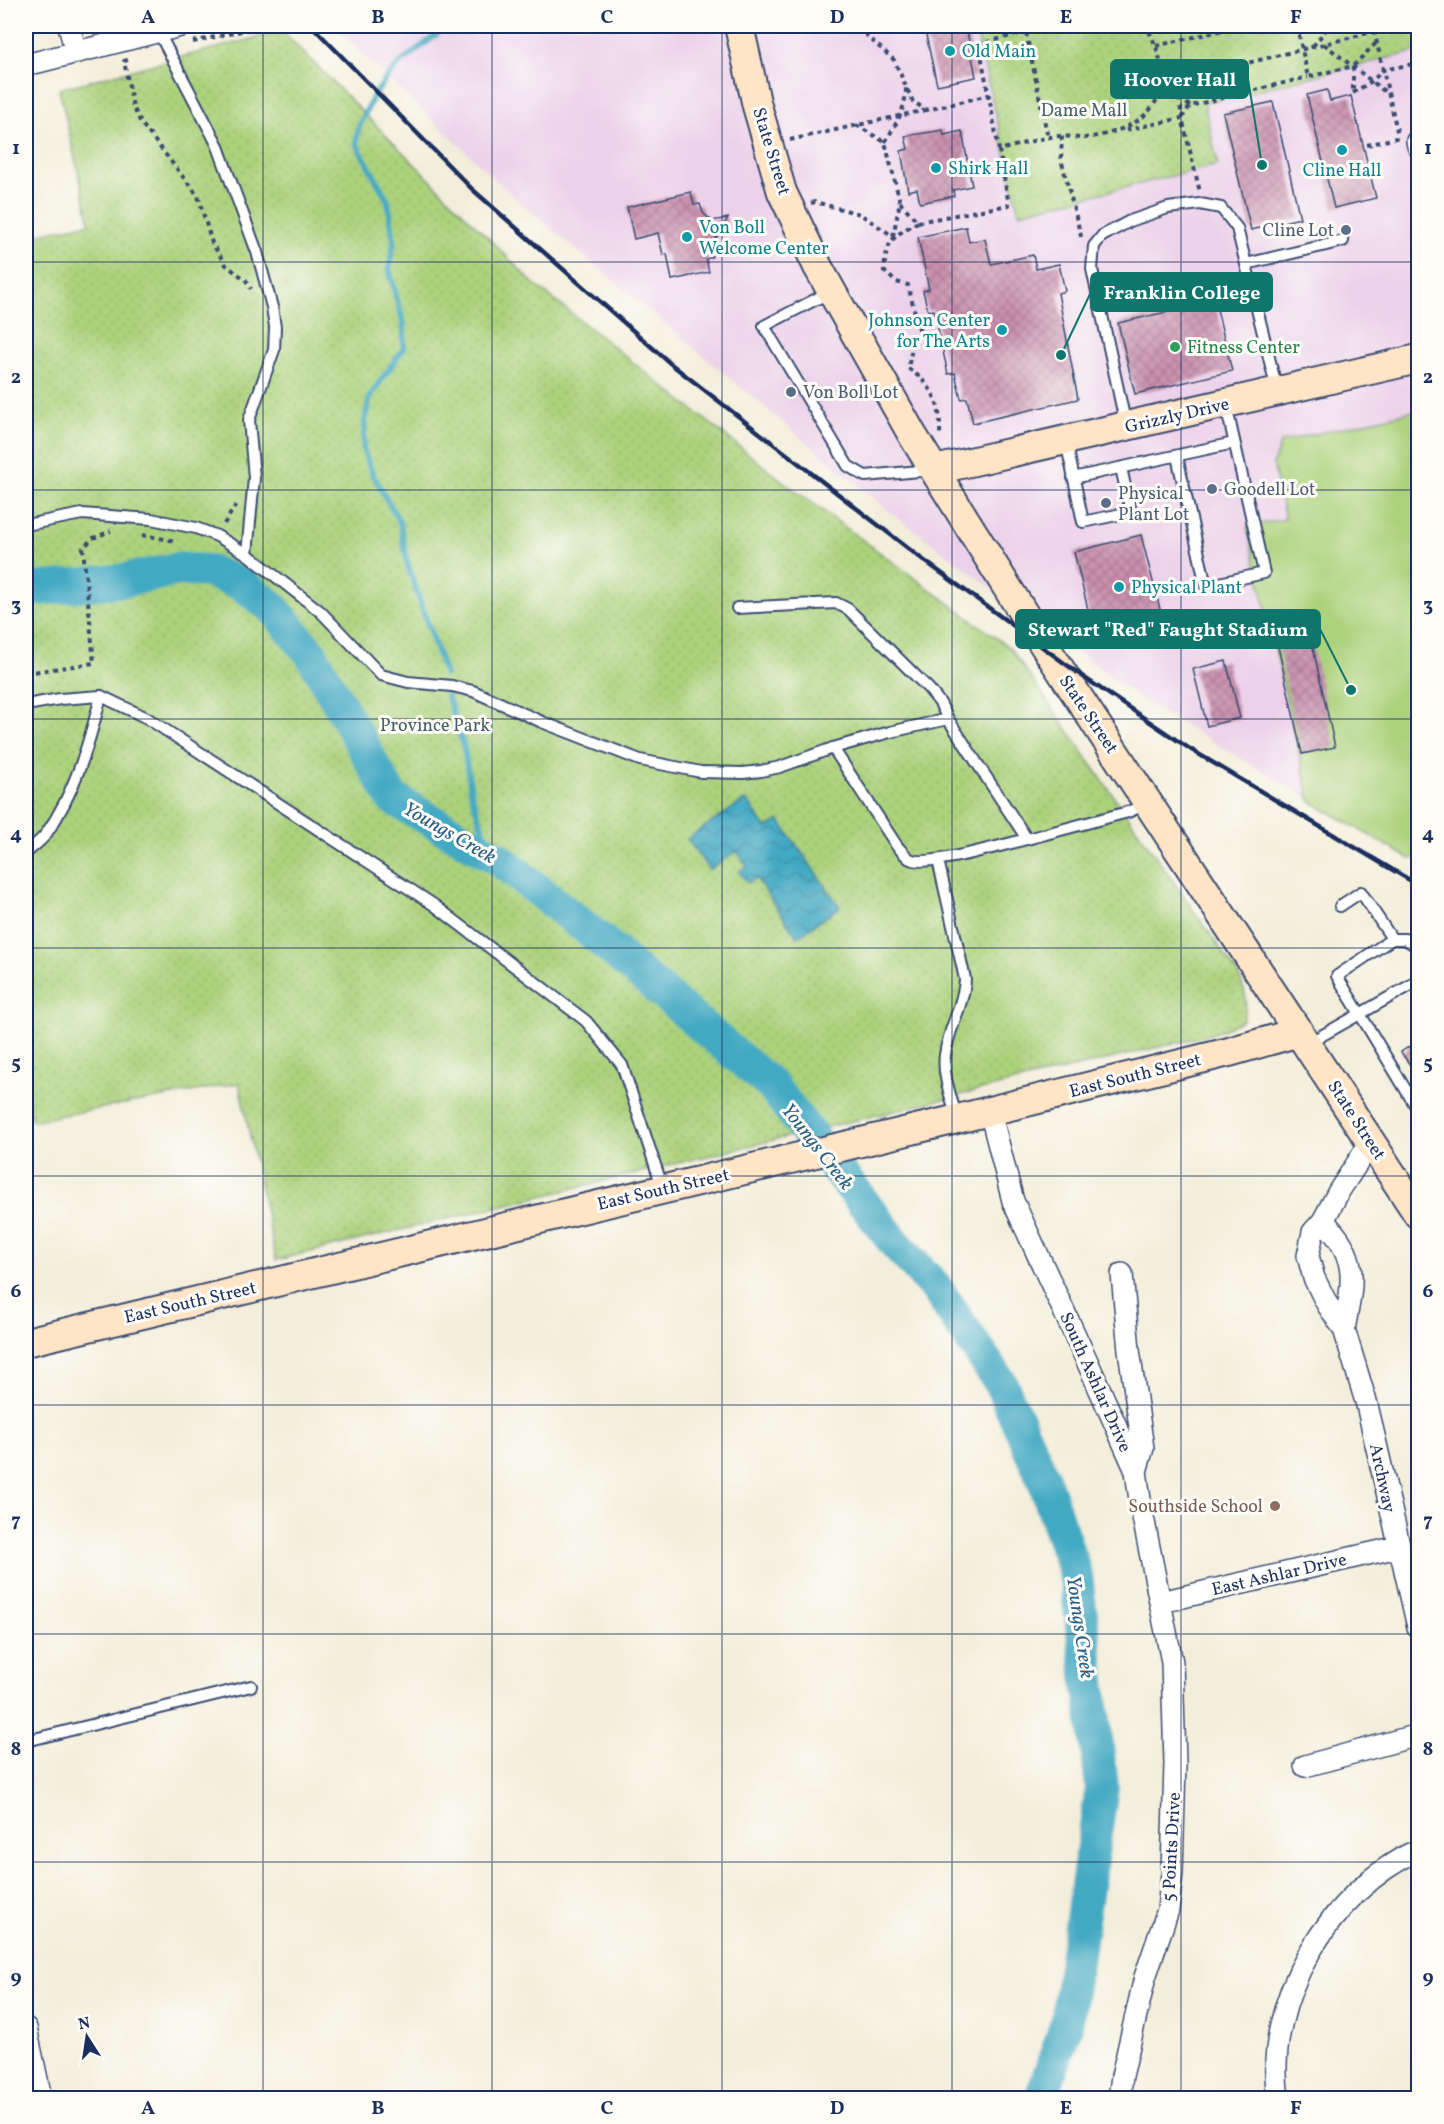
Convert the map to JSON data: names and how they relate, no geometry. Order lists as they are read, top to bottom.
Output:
{
  "streets": {
    "street": [
      "State Street",
      "Grizzly Drive",
      "East South Street",
      "South Ashlar Drive",
      "Archway",
      "East Ashlar Drive",
      "5 Points Drive"
    ]
  },
  "crossings": [
    ["State Street", "Grizzly Drive"],
    ["State Street", "East South Street"],
    ["State Street", "Archway"],
    ["East South Street", "South Ashlar Drive"],
    ["South Ashlar Drive", "East Ashlar Drive"],
    ["South Ashlar Drive", "5 Points Drive"],
    ["Archway", "East Ashlar Drive"]
  ],
  "water": ["Youngs Creek"],
  "parks": ["Dame Mall", "Province Park"],
  "places": [
    "Old Main",
    "Cline Hall",
    "Hoover Hall",
    "Shirk Hall",
    "Cline Lot",
    "Von Boll Welcome Center",
    "Johnson Center for The Arts",
    "Fitness Center",
    "Franklin College",
    "Von Boll Lot",
    "Goodell Lot",
    "Physical Plant Lot",
    "Physical Plant",
    "Stewart \"Red\" Faught Stadium",
    "Southside School"
  ],
  "north": "top",
  "grid": {
    "columns": [
      "A",
      "B",
      "C",
      "D",
      "E",
      "F"
    ],
    "rows": [
      "1",
      "2",
      "3",
      "4",
      "5",
      "6",
      "7",
      "8",
      "9"
    ]
  }
}
